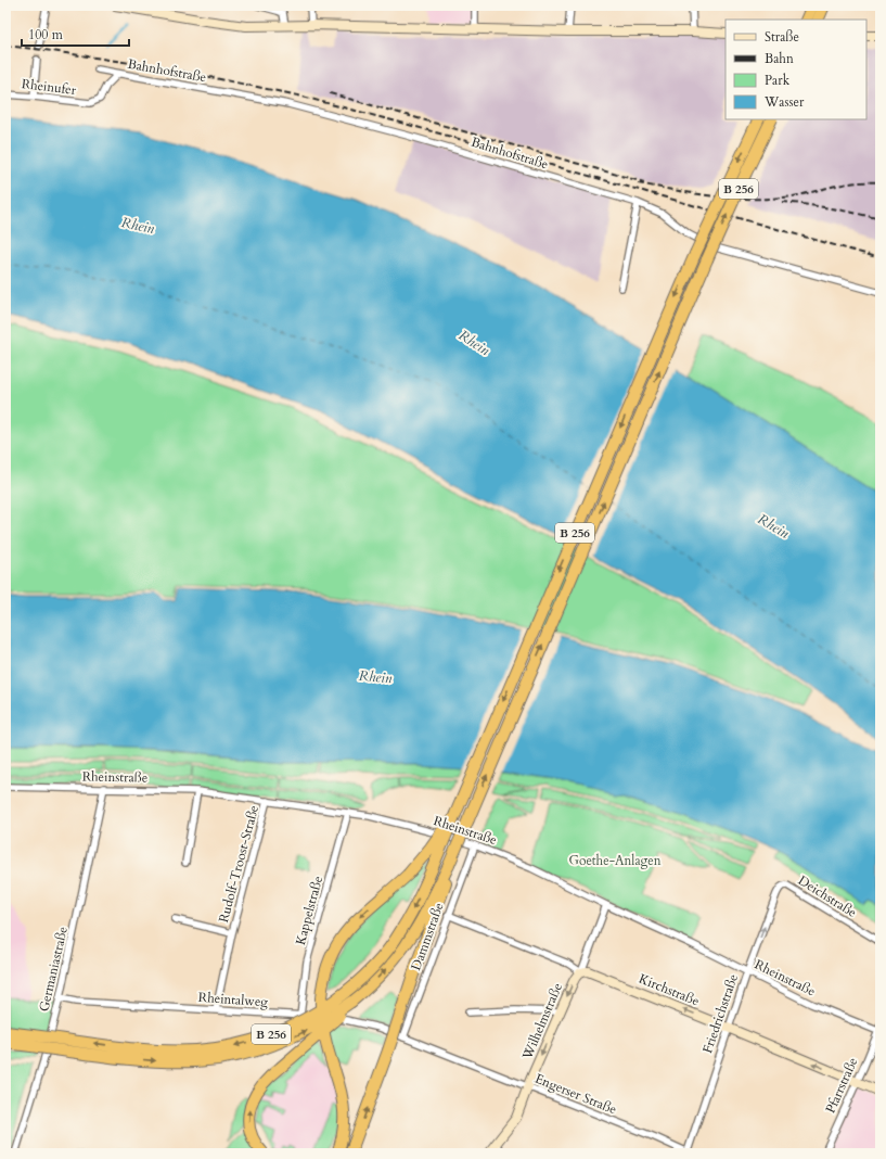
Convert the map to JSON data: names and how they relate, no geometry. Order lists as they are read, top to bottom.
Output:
{
  "streets": {
    "highway": ["B 256"],
    "main road": ["Kirchstraße", "Wilhelmstraße"],
    "street": [
      "Bahnhofstraße",
      "Rheinufer",
      "Rheinstraße",
      "Rudolf-Troost-Straße",
      "Deichstraße",
      "Kappelstraße",
      "Dammstraße",
      "Germaniastraße",
      "Rheintalweg",
      "Friedrichstraße",
      "Pfarrstraße",
      "Engerser Straße"
    ]
  },
  "crossings": [
    ["Bahnhofstraße", "Rheinufer"],
    ["Rheinstraße", "Rudolf-Troost-Straße"],
    ["Rheinstraße", "Kappelstraße"],
    ["Rheinstraße", "Dammstraße"],
    ["Rheinstraße", "Germaniastraße"],
    ["Rheinstraße", "Friedrichstraße"],
    ["Rheinstraße", "Wilhelmstraße"],
    ["Rheinstraße", "Pfarrstraße"],
    ["Rudolf-Troost-Straße", "Rheintalweg"],
    ["Deichstraße", "Friedrichstraße"],
    ["Kappelstraße", "Rheintalweg"],
    ["Dammstraße", "Kirchstraße"],
    ["Dammstraße", "Rheintalweg"],
    ["Dammstraße", "Engerser Straße"],
    ["Germaniastraße", "Rheintalweg"],
    ["Kirchstraße", "Friedrichstraße"],
    ["Kirchstraße", "Wilhelmstraße"],
    ["Kirchstraße", "Pfarrstraße"],
    ["Rheintalweg", "Engerser Straße"],
    ["Friedrichstraße", "Engerser Straße"],
    ["Wilhelmstraße", "Engerser Straße"]
  ],
  "one_way": ["Kirchstraße", "Wilhelmstraße"],
  "water": ["Rhein"],
  "parks": ["Goethe-Anlagen"],
  "legend": [
    "Straße",
    "Bahn",
    "Park",
    "Wasser"
  ],
  "scale_bar": "100 m"
}
